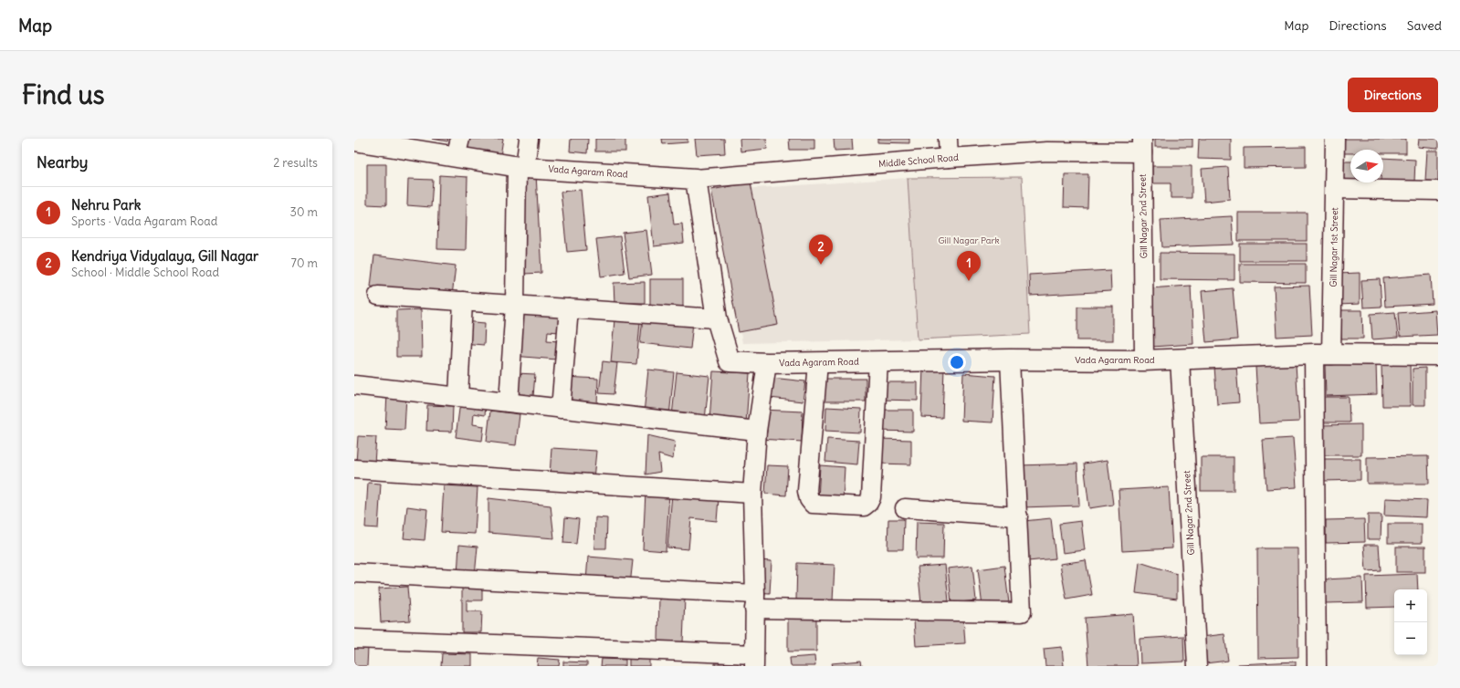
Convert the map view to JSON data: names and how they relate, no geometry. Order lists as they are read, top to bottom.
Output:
{
  "streets": {
    "street": [
      "Middle School Road",
      "Vada Agaram Road",
      "Gill Nagar 2nd Street",
      "Gill Nagar 1st Street"
    ]
  },
  "crossings": [
    ["Middle School Road", "Vada Agaram Road"],
    ["Middle School Road", "Gill Nagar 2nd Street"],
    ["Vada Agaram Road", "Gill Nagar 2nd Street"],
    ["Vada Agaram Road", "Gill Nagar 1st Street"]
  ],
  "parks": ["Gill Nagar Park"],
  "north": "right",
  "page": {
    "header": "Map",
    "nav": ["Map", "Directions", "Saved"],
    "buttons": "Directions",
    "title": "Find us",
    "heading": ["Nearby", "2 results"],
    "list": [
      {
        "mark": "1",
        "name": "Nehru Park",
        "note": "Sports · Vada Agaram Road",
        "value": "30 m"
      },
      {
        "mark": "2",
        "name": "Kendriya Vidyalaya, Gill Nagar",
        "note": "School · Middle School Road",
        "value": "70 m"
      }
    ],
    "pins": ["2", "1"],
    "map_buttons": ["+", "−"]
  }
}
